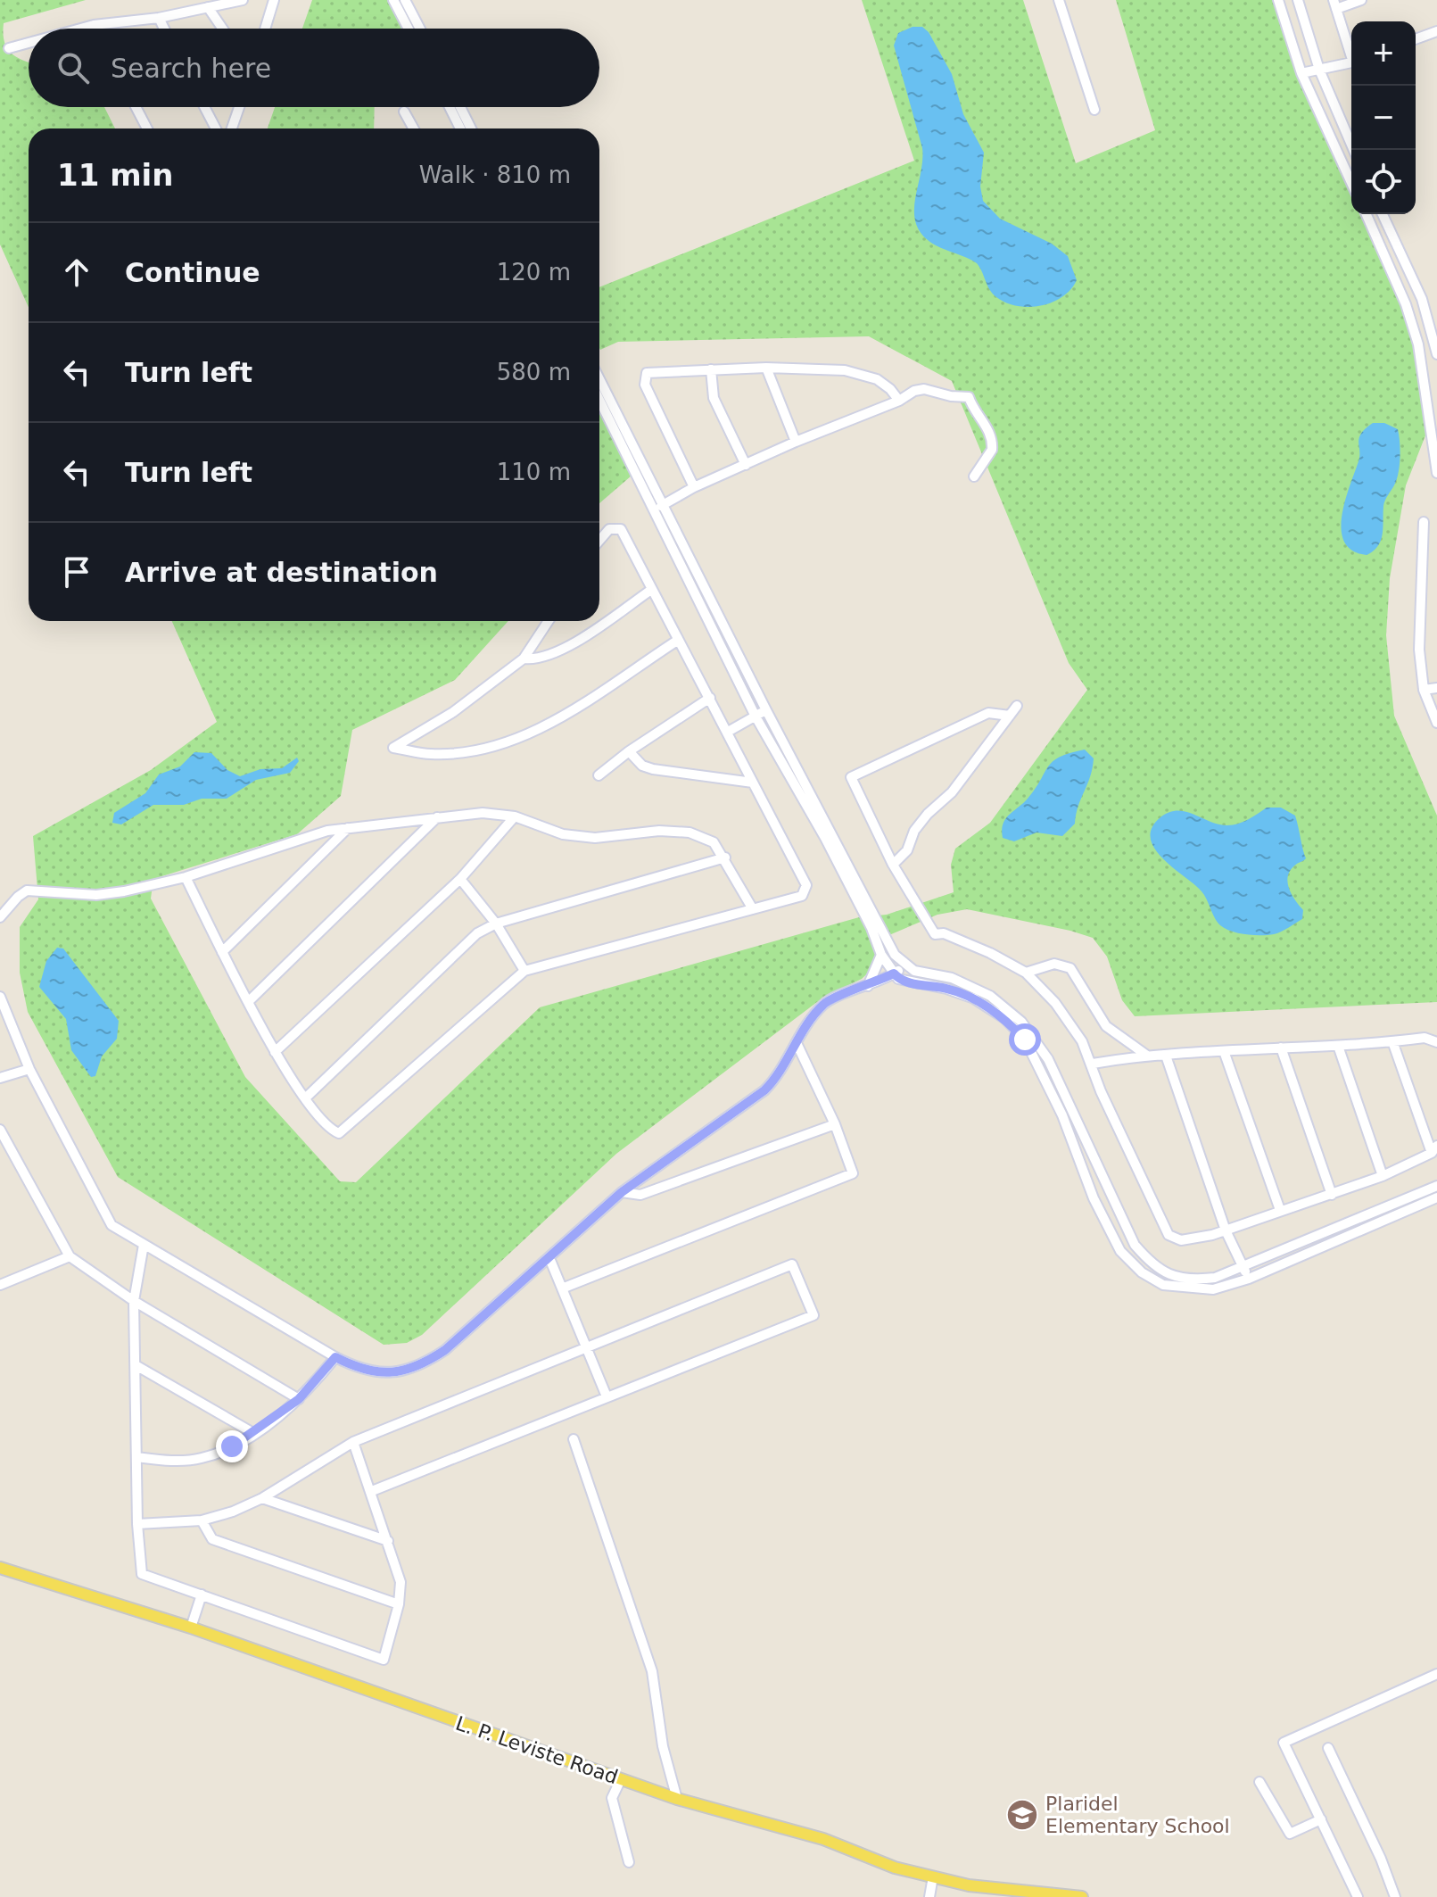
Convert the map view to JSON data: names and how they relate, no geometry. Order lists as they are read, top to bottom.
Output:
{
  "streets": {
    "main road": ["L. P. Leviste Road"]
  },
  "places": {
    "school or university": ["Plaridel Elementary School"]
  },
  "page": {
    "map_buttons": ["+", "−"],
    "search": "Search here",
    "heading": ["11 min", "Walk · 810 m"],
    "list": [
      ["Continue", "120 m"],
      ["Turn left", "580 m"],
      ["Turn left", "110 m"],
      "Arrive at destination"
    ]
  }
}
